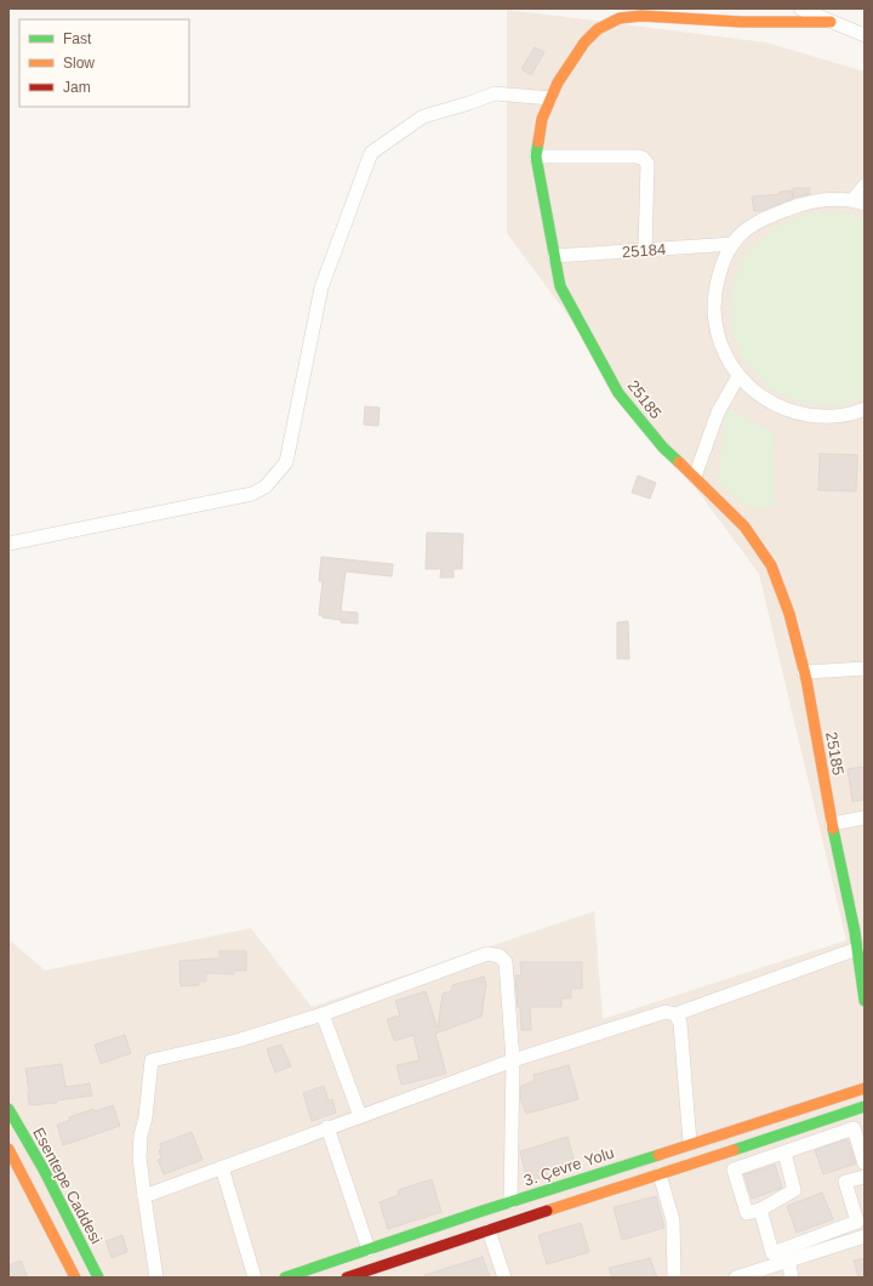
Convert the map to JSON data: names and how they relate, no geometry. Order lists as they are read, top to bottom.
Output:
{
  "streets": {
    "main road": ["25185", "3. Çevre Yolu", "Esentepe Caddesi"],
    "street": ["25184"]
  },
  "crossings": [
    ["25184", "25185"]
  ],
  "legend": ["Fast", "Slow", "Jam"]
}
